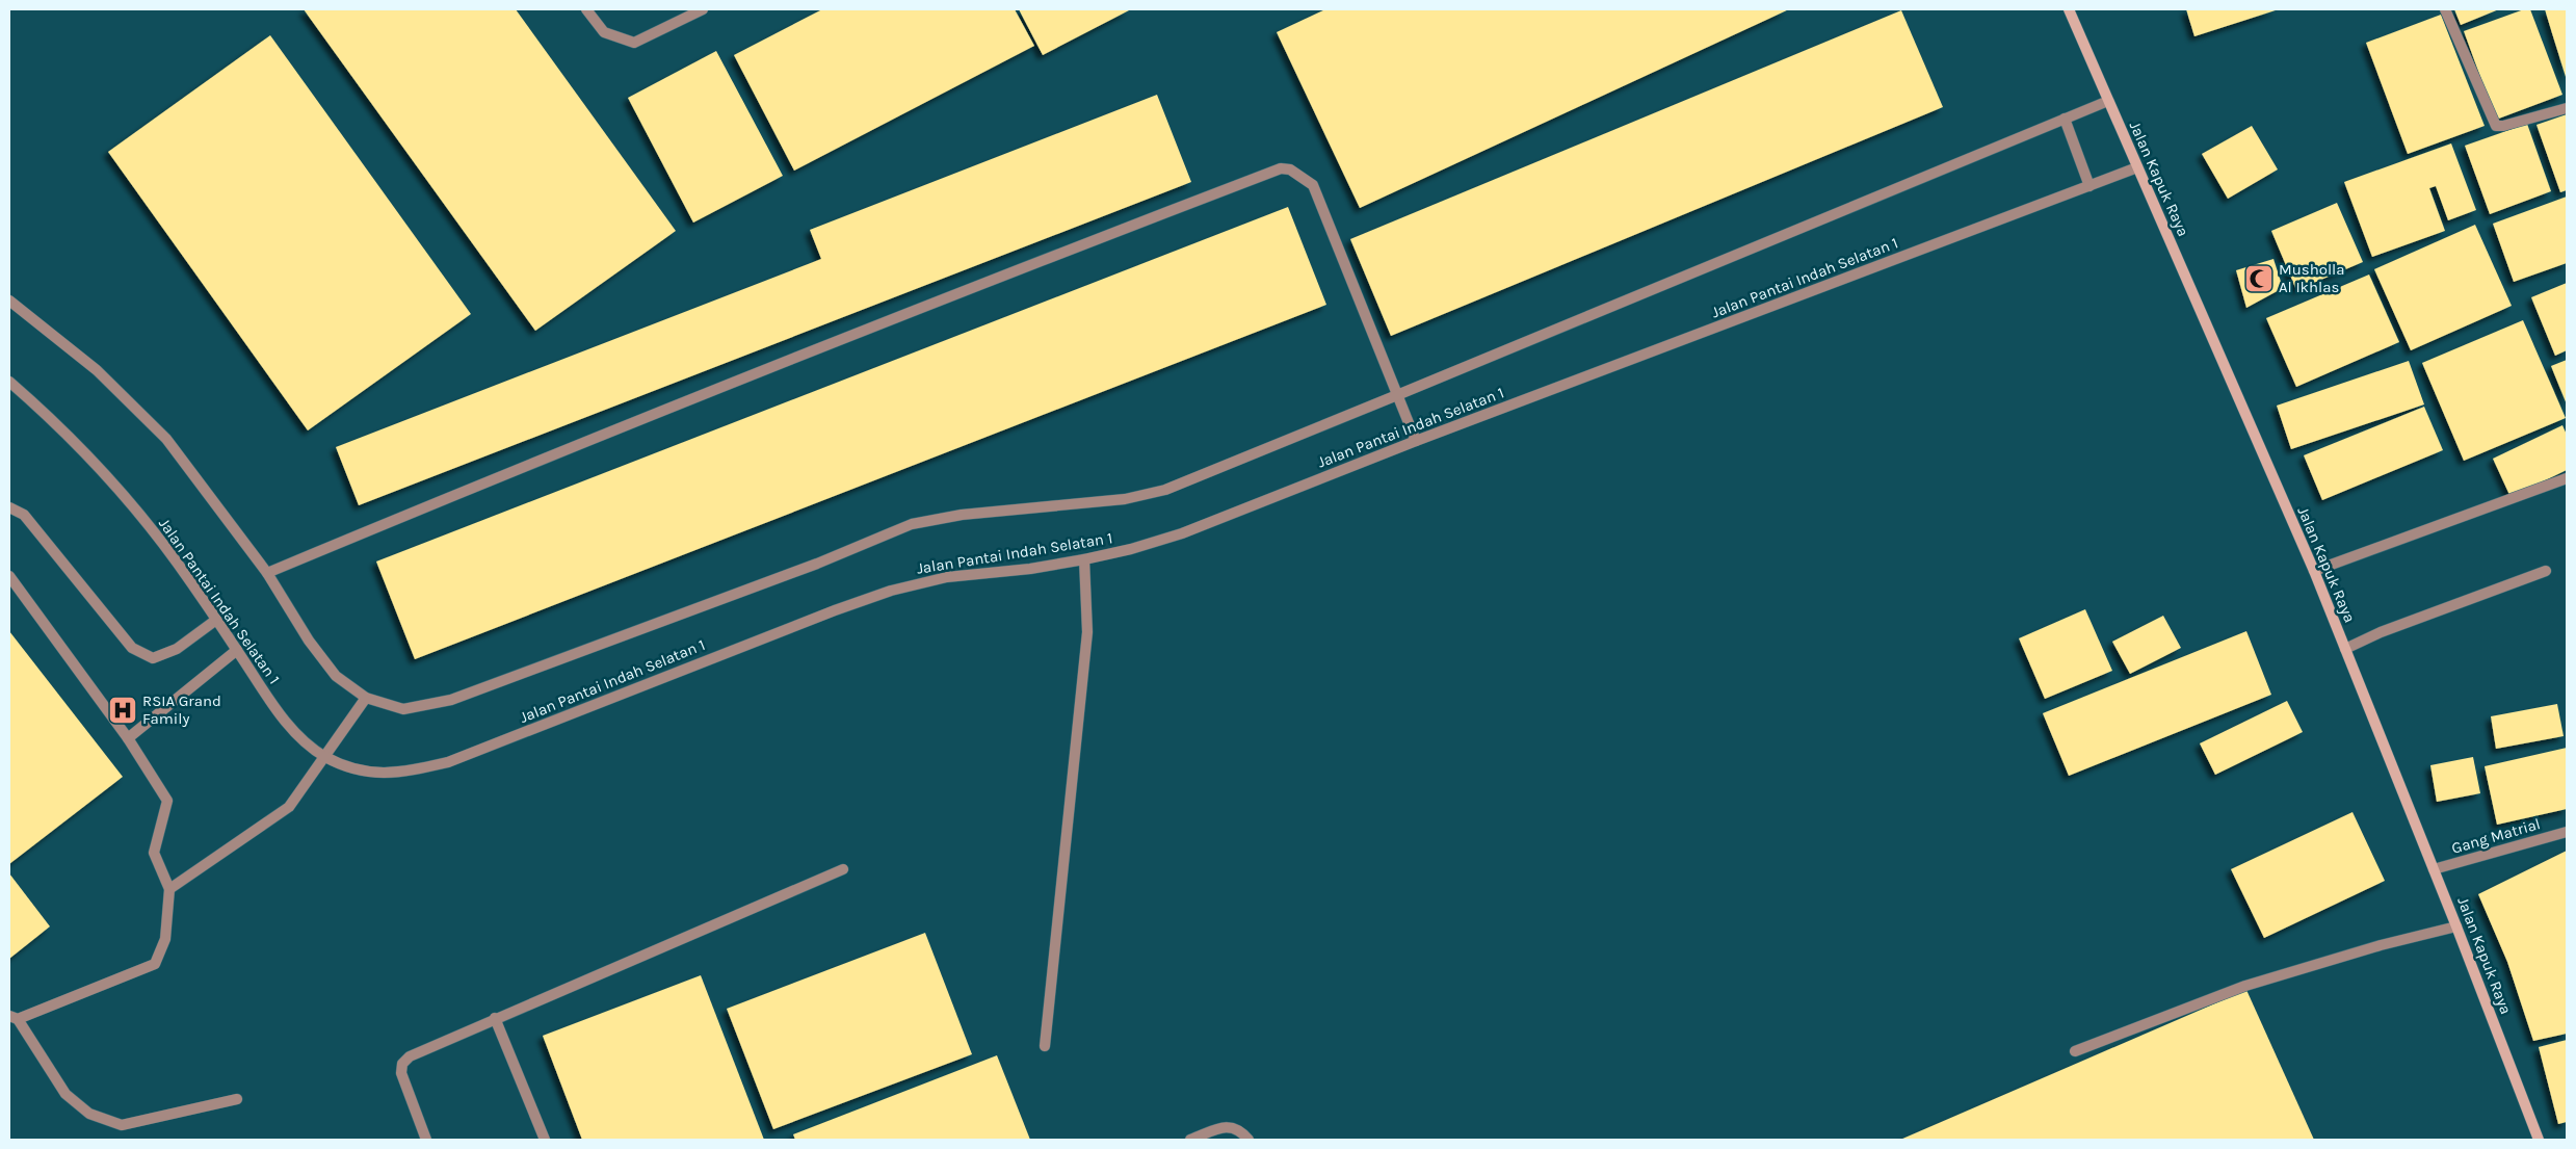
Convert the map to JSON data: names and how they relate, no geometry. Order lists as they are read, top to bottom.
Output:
{
  "streets": {
    "main road": ["Jalan Kapuk Raya"],
    "street": ["Jalan Pantai Indah Selatan 1", "Gang Matrial"]
  },
  "crossings": [
    ["Jalan Kapuk Raya", "Jalan Pantai Indah Selatan 1"],
    ["Jalan Kapuk Raya", "Gang Matrial"]
  ],
  "places": {
    "mosque": ["Musholla Al Ikhlas"],
    "hospital": ["RSIA Grand Family"]
  }
}
